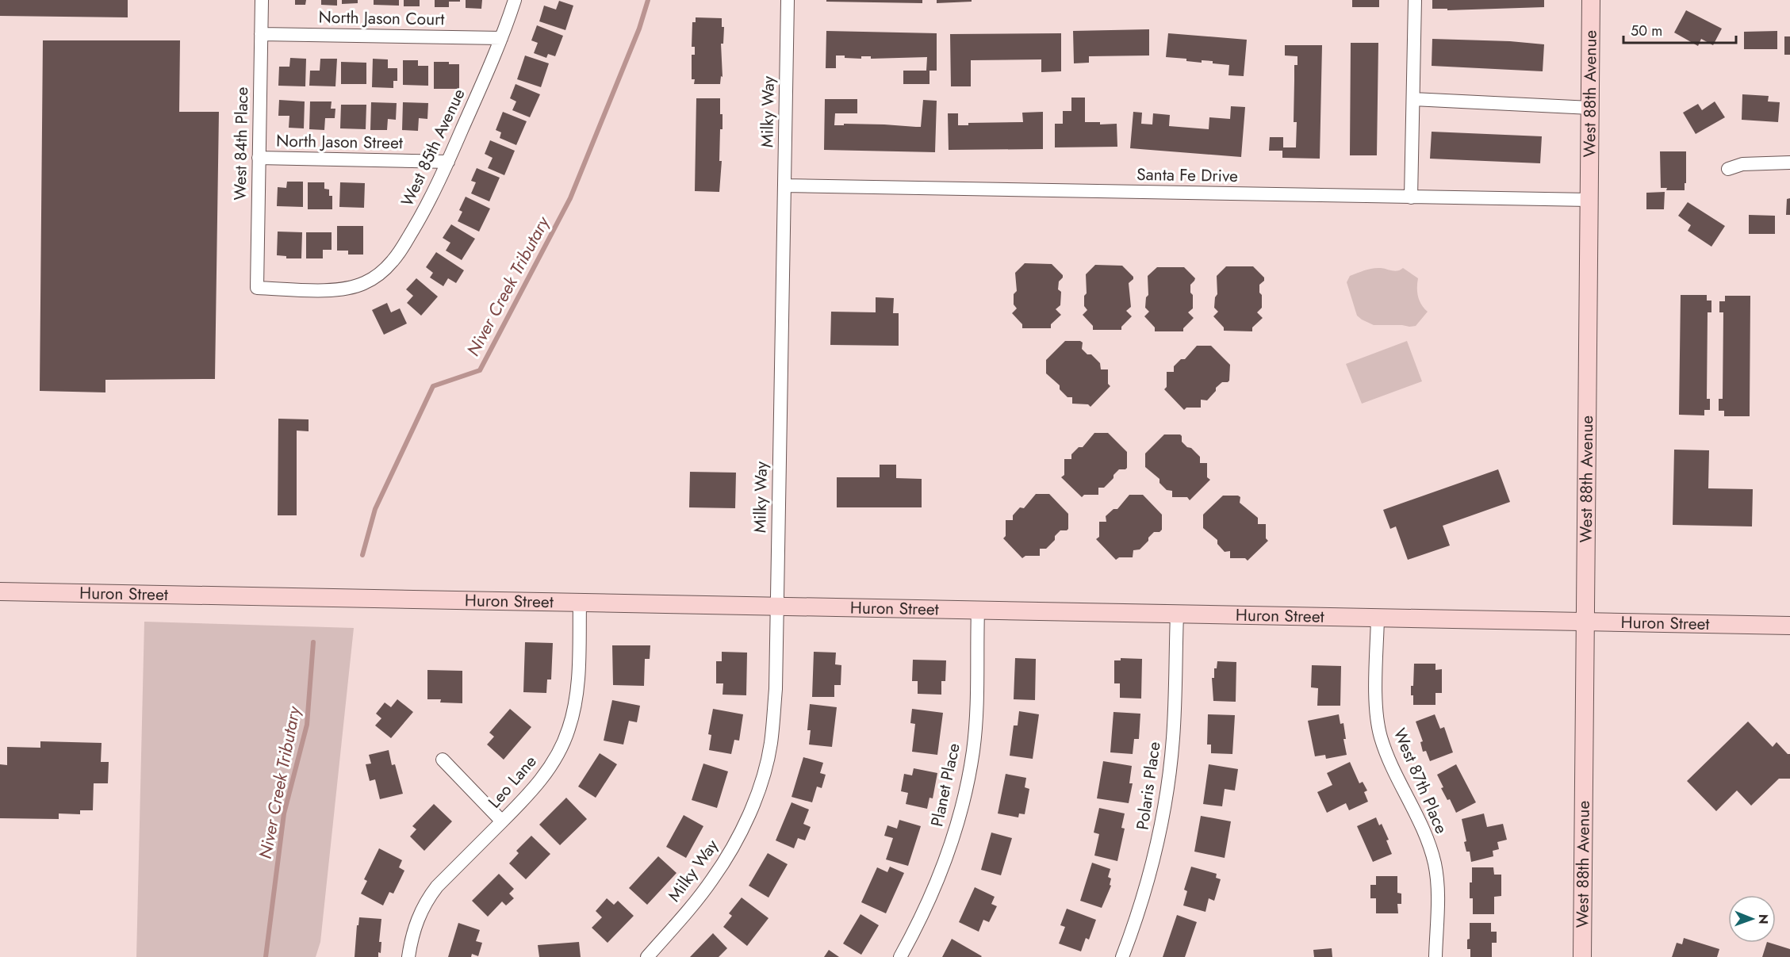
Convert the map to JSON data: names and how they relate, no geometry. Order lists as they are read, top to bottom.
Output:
{
  "streets": {
    "main road": ["West 88th Avenue", "Huron Street"],
    "street": [
      "North Jason Court",
      "Milky Way",
      "North Jason Street",
      "West 84th Place",
      "West 85th Avenue",
      "Santa Fe Drive",
      "West 87th Place",
      "Leo Lane",
      "Planet Place",
      "Polaris Place"
    ]
  },
  "crossings": [
    ["North Jason Court", "West 84th Place"],
    ["North Jason Court", "West 85th Avenue"],
    ["West 88th Avenue", "Santa Fe Drive"],
    ["West 88th Avenue", "Huron Street"],
    ["Milky Way", "Santa Fe Drive"],
    ["Milky Way", "Huron Street"],
    ["North Jason Street", "West 84th Place"],
    ["North Jason Street", "West 85th Avenue"],
    ["West 84th Place", "West 85th Avenue"],
    ["Huron Street", "West 87th Place"],
    ["Huron Street", "Leo Lane"],
    ["Huron Street", "Planet Place"],
    ["Huron Street", "Polaris Place"]
  ],
  "water": ["Niver Creek Tributary"],
  "scale_bar": "50 m",
  "north": "right"
}
